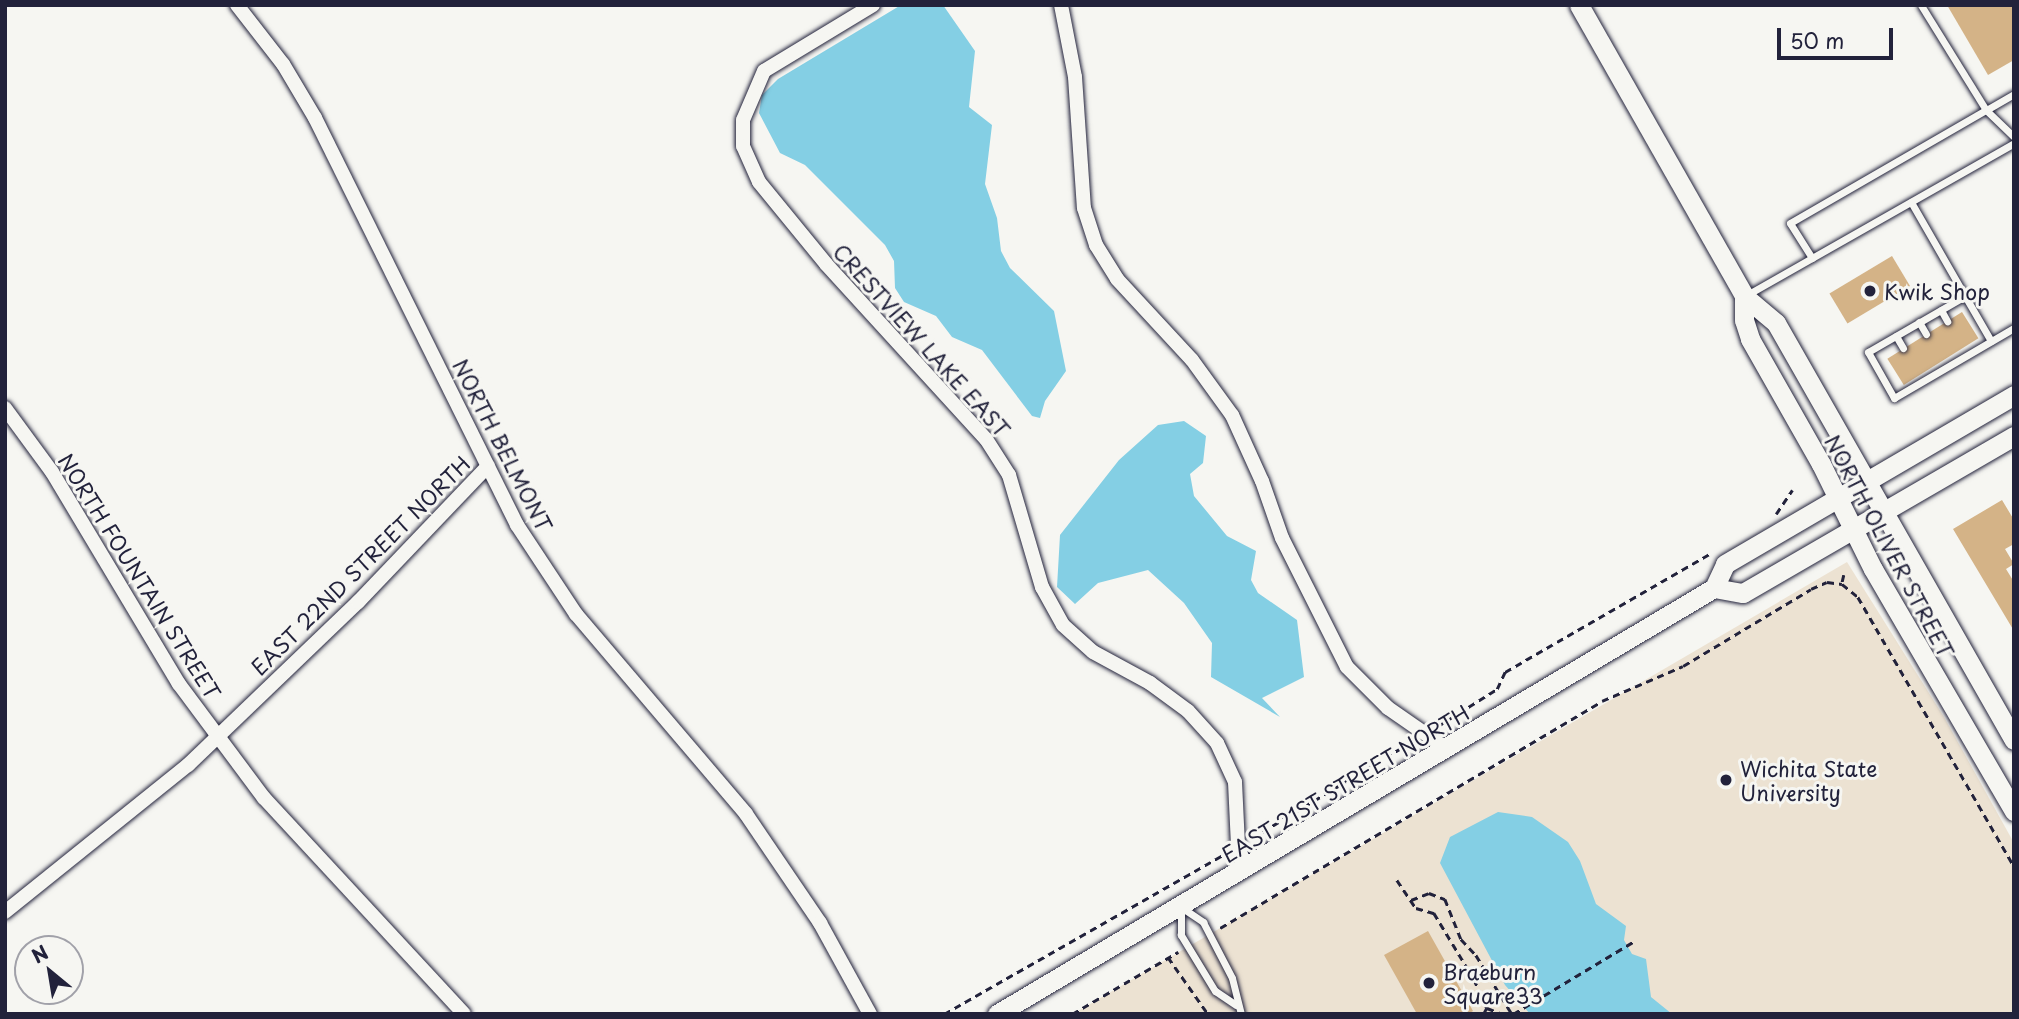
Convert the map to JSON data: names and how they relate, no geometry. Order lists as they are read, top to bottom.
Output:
{
  "streets": {
    "main road": ["NORTH OLIVER STREET", "EAST 21ST STREET NORTH"],
    "street": [
      "CRESTVIEW LAKE EAST",
      "NORTH BELMONT",
      "EAST 22ND STREET NORTH",
      "NORTH FOUNTAIN STREET"
    ]
  },
  "crossings": [
    ["CRESTVIEW LAKE EAST", "EAST 21ST STREET NORTH"],
    ["NORTH BELMONT", "EAST 22ND STREET NORTH"],
    ["NORTH OLIVER STREET", "EAST 21ST STREET NORTH"],
    ["EAST 22ND STREET NORTH", "NORTH FOUNTAIN STREET"]
  ],
  "places": ["Kwik Shop", "Wichita State University", "Braeburn Square33"],
  "scale_bar": "50 m",
  "north": "top left"
}
